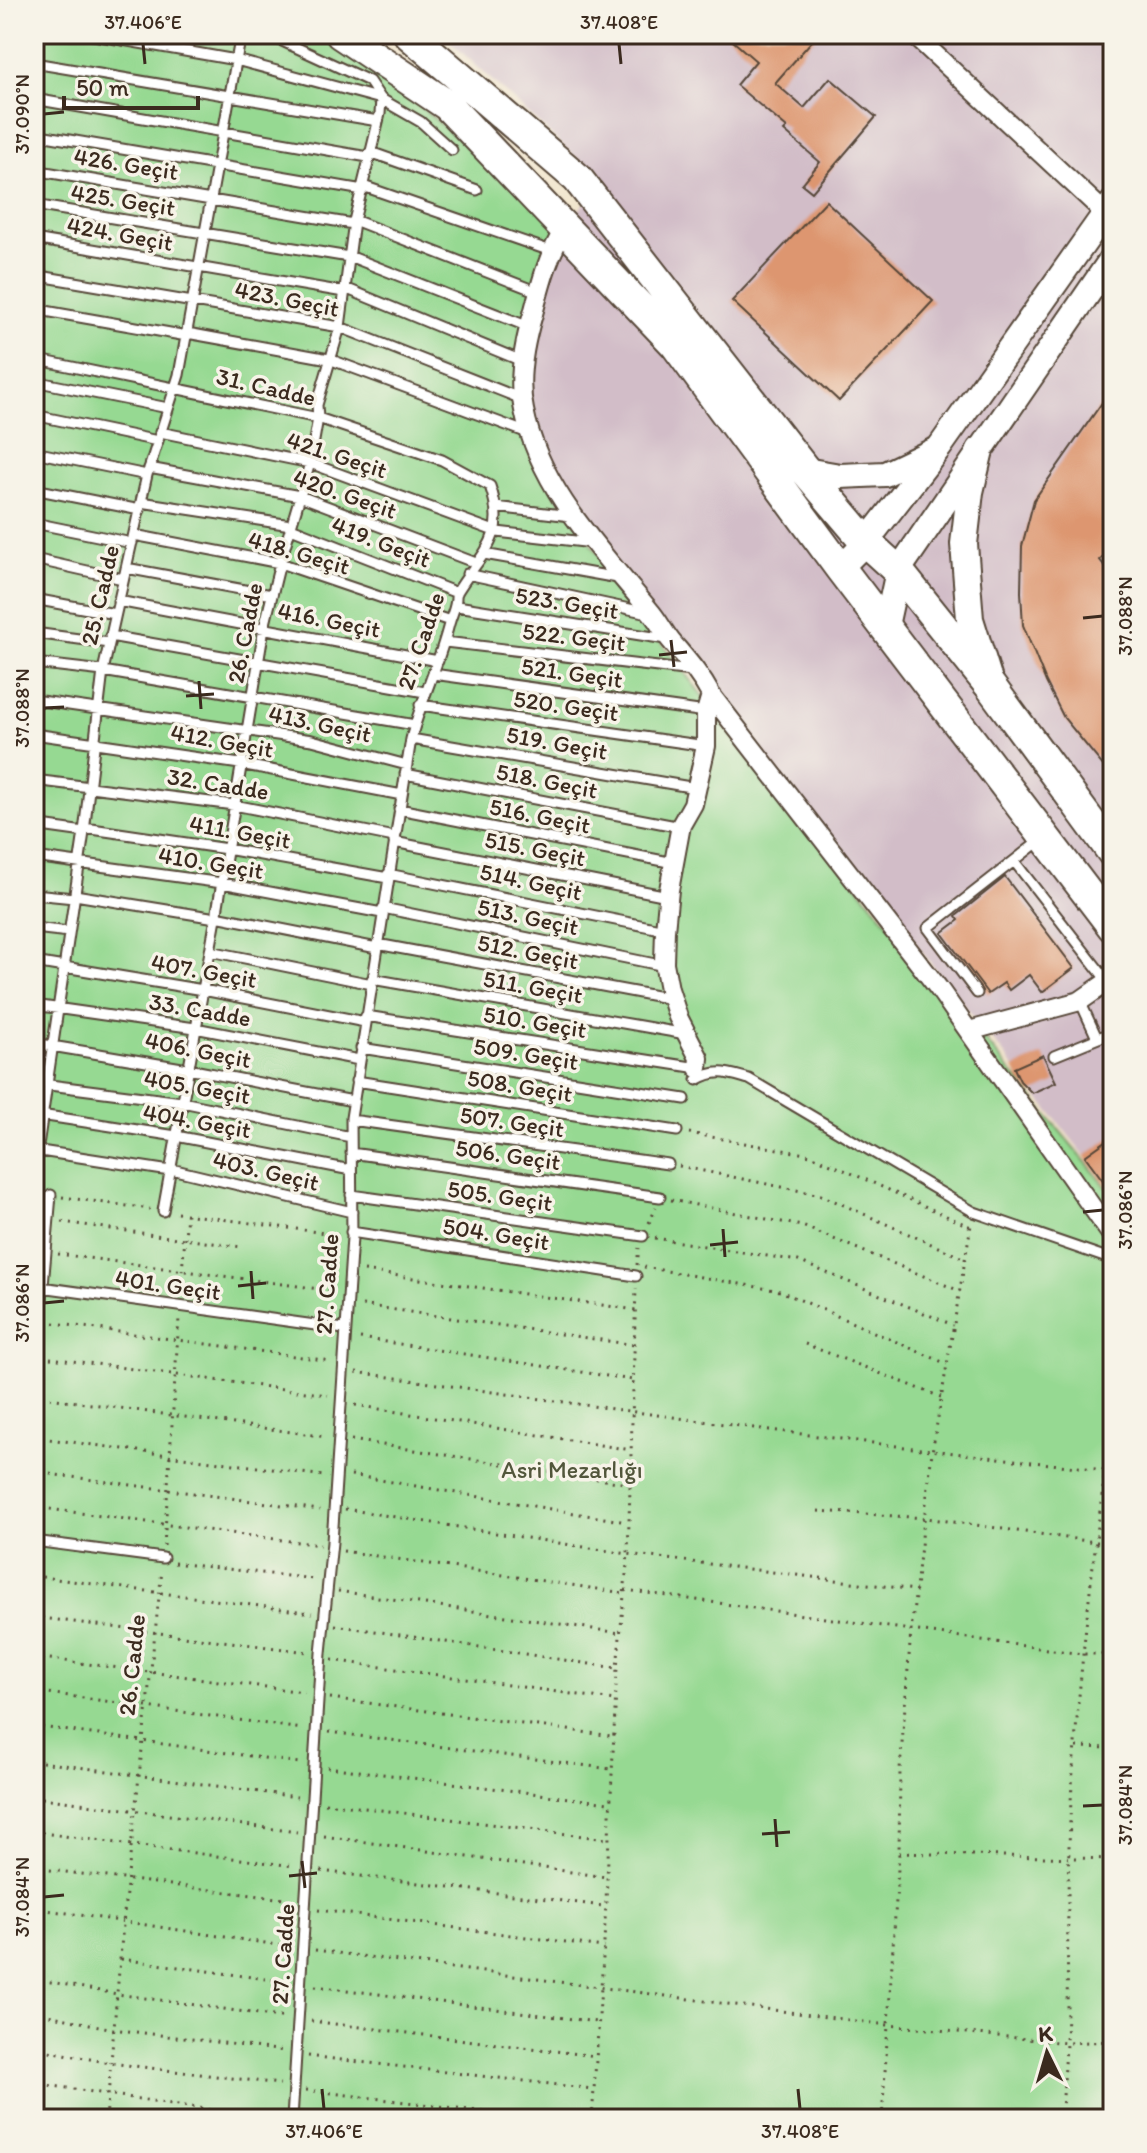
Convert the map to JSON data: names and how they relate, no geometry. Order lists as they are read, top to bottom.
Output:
{
  "streets": {
    "lane": [
      "426. Geçit",
      "425. Geçit",
      "424. Geçit",
      "423. Geçit",
      "31. Cadde",
      "421. Geçit",
      "420. Geçit",
      "419. Geçit",
      "418. Geçit",
      "25. Cadde",
      "523. Geçit",
      "416. Geçit",
      "26. Cadde",
      "522. Geçit",
      "27. Cadde",
      "521. Geçit",
      "520. Geçit",
      "413. Geçit",
      "412. Geçit",
      "519. Geçit",
      "518. Geçit",
      "32. Cadde",
      "516. Geçit",
      "411. Geçit",
      "515. Geçit",
      "410. Geçit",
      "514. Geçit",
      "513. Geçit",
      "512. Geçit",
      "407. Geçit",
      "511. Geçit",
      "33. Cadde",
      "510. Geçit",
      "406. Geçit",
      "509. Geçit",
      "508. Geçit",
      "405. Geçit",
      "404. Geçit",
      "507. Geçit",
      "506. Geçit",
      "403. Geçit",
      "505. Geçit",
      "504. Geçit",
      "401. Geçit"
    ]
  },
  "crossings": [
    ["426. Geçit", "25. Cadde"],
    ["426. Geçit", "26. Cadde"],
    ["425. Geçit", "25. Cadde"],
    ["425. Geçit", "26. Cadde"],
    ["424. Geçit", "25. Cadde"],
    ["424. Geçit", "26. Cadde"],
    ["423. Geçit", "25. Cadde"],
    ["423. Geçit", "26. Cadde"],
    ["31. Cadde", "25. Cadde"],
    ["31. Cadde", "26. Cadde"],
    ["421. Geçit", "25. Cadde"],
    ["421. Geçit", "26. Cadde"],
    ["421. Geçit", "27. Cadde"],
    ["420. Geçit", "25. Cadde"],
    ["420. Geçit", "26. Cadde"],
    ["420. Geçit", "27. Cadde"],
    ["419. Geçit", "25. Cadde"],
    ["419. Geçit", "26. Cadde"],
    ["419. Geçit", "27. Cadde"],
    ["418. Geçit", "25. Cadde"],
    ["418. Geçit", "26. Cadde"],
    ["418. Geçit", "27. Cadde"],
    ["25. Cadde", "416. Geçit"],
    ["25. Cadde", "413. Geçit"],
    ["25. Cadde", "412. Geçit"],
    ["25. Cadde", "32. Cadde"],
    ["25. Cadde", "411. Geçit"],
    ["25. Cadde", "410. Geçit"],
    ["25. Cadde", "512. Geçit"],
    ["25. Cadde", "407. Geçit"],
    ["25. Cadde", "33. Cadde"],
    ["25. Cadde", "406. Geçit"],
    ["25. Cadde", "405. Geçit"],
    ["25. Cadde", "404. Geçit"],
    ["25. Cadde", "403. Geçit"],
    ["523. Geçit", "27. Cadde"],
    ["416. Geçit", "26. Cadde"],
    ["416. Geçit", "27. Cadde"],
    ["26. Cadde", "413. Geçit"],
    ["26. Cadde", "412. Geçit"],
    ["26. Cadde", "32. Cadde"],
    ["26. Cadde", "411. Geçit"],
    ["26. Cadde", "410. Geçit"],
    ["26. Cadde", "512. Geçit"],
    ["26. Cadde", "407. Geçit"],
    ["26. Cadde", "511. Geçit"],
    ["26. Cadde", "33. Cadde"],
    ["26. Cadde", "406. Geçit"],
    ["26. Cadde", "405. Geçit"],
    ["26. Cadde", "404. Geçit"],
    ["26. Cadde", "403. Geçit"],
    ["26. Cadde", "401. Geçit"],
    ["522. Geçit", "27. Cadde"],
    ["27. Cadde", "521. Geçit"],
    ["27. Cadde", "520. Geçit"],
    ["27. Cadde", "413. Geçit"],
    ["27. Cadde", "412. Geçit"],
    ["27. Cadde", "519. Geçit"],
    ["27. Cadde", "518. Geçit"],
    ["27. Cadde", "32. Cadde"],
    ["27. Cadde", "516. Geçit"],
    ["27. Cadde", "411. Geçit"],
    ["27. Cadde", "515. Geçit"],
    ["27. Cadde", "410. Geçit"],
    ["27. Cadde", "514. Geçit"],
    ["27. Cadde", "513. Geçit"],
    ["27. Cadde", "512. Geçit"],
    ["27. Cadde", "407. Geçit"],
    ["27. Cadde", "511. Geçit"],
    ["27. Cadde", "33. Cadde"],
    ["27. Cadde", "510. Geçit"],
    ["27. Cadde", "406. Geçit"],
    ["27. Cadde", "509. Geçit"],
    ["27. Cadde", "508. Geçit"],
    ["27. Cadde", "405. Geçit"],
    ["27. Cadde", "404. Geçit"],
    ["27. Cadde", "507. Geçit"],
    ["27. Cadde", "506. Geçit"],
    ["27. Cadde", "403. Geçit"],
    ["27. Cadde", "505. Geçit"],
    ["27. Cadde", "504. Geçit"],
    ["27. Cadde", "401. Geçit"],
    ["413. Geçit", "518. Geçit"],
    ["32. Cadde", "515. Geçit"],
    ["411. Geçit", "514. Geçit"],
    ["410. Geçit", "513. Geçit"],
    ["407. Geçit", "510. Geçit"]
  ],
  "parks": ["Asri Mezarlığı"],
  "scale_bar": "50 m",
  "north": "top",
  "coordinates": [
    "37.406°E",
    "37.408°E",
    "37.090°N",
    "37.088°N",
    "37.086°N",
    "37.084°N"
  ]
}
